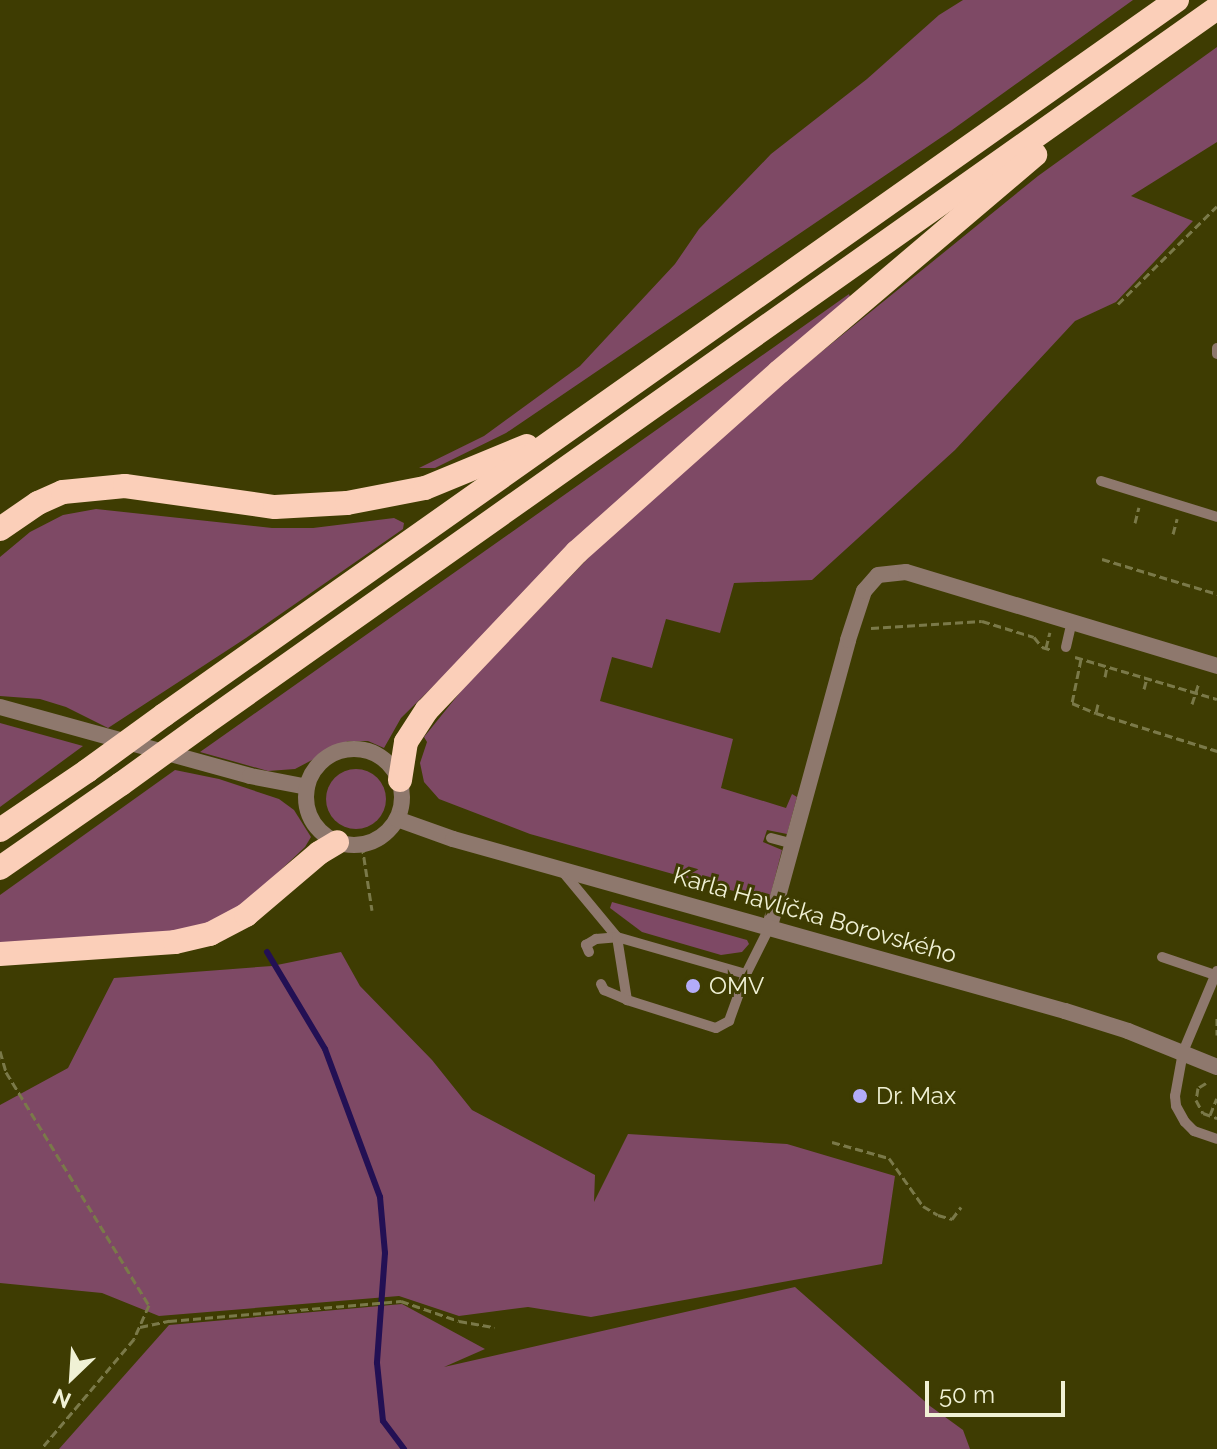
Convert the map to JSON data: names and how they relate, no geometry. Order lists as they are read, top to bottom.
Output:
{
  "streets": {
    "street": ["Karla Havlíčka Borovského"]
  },
  "places": ["OMV", "Dr. Max"],
  "scale_bar": "50 m",
  "north": "bottom left"
}
